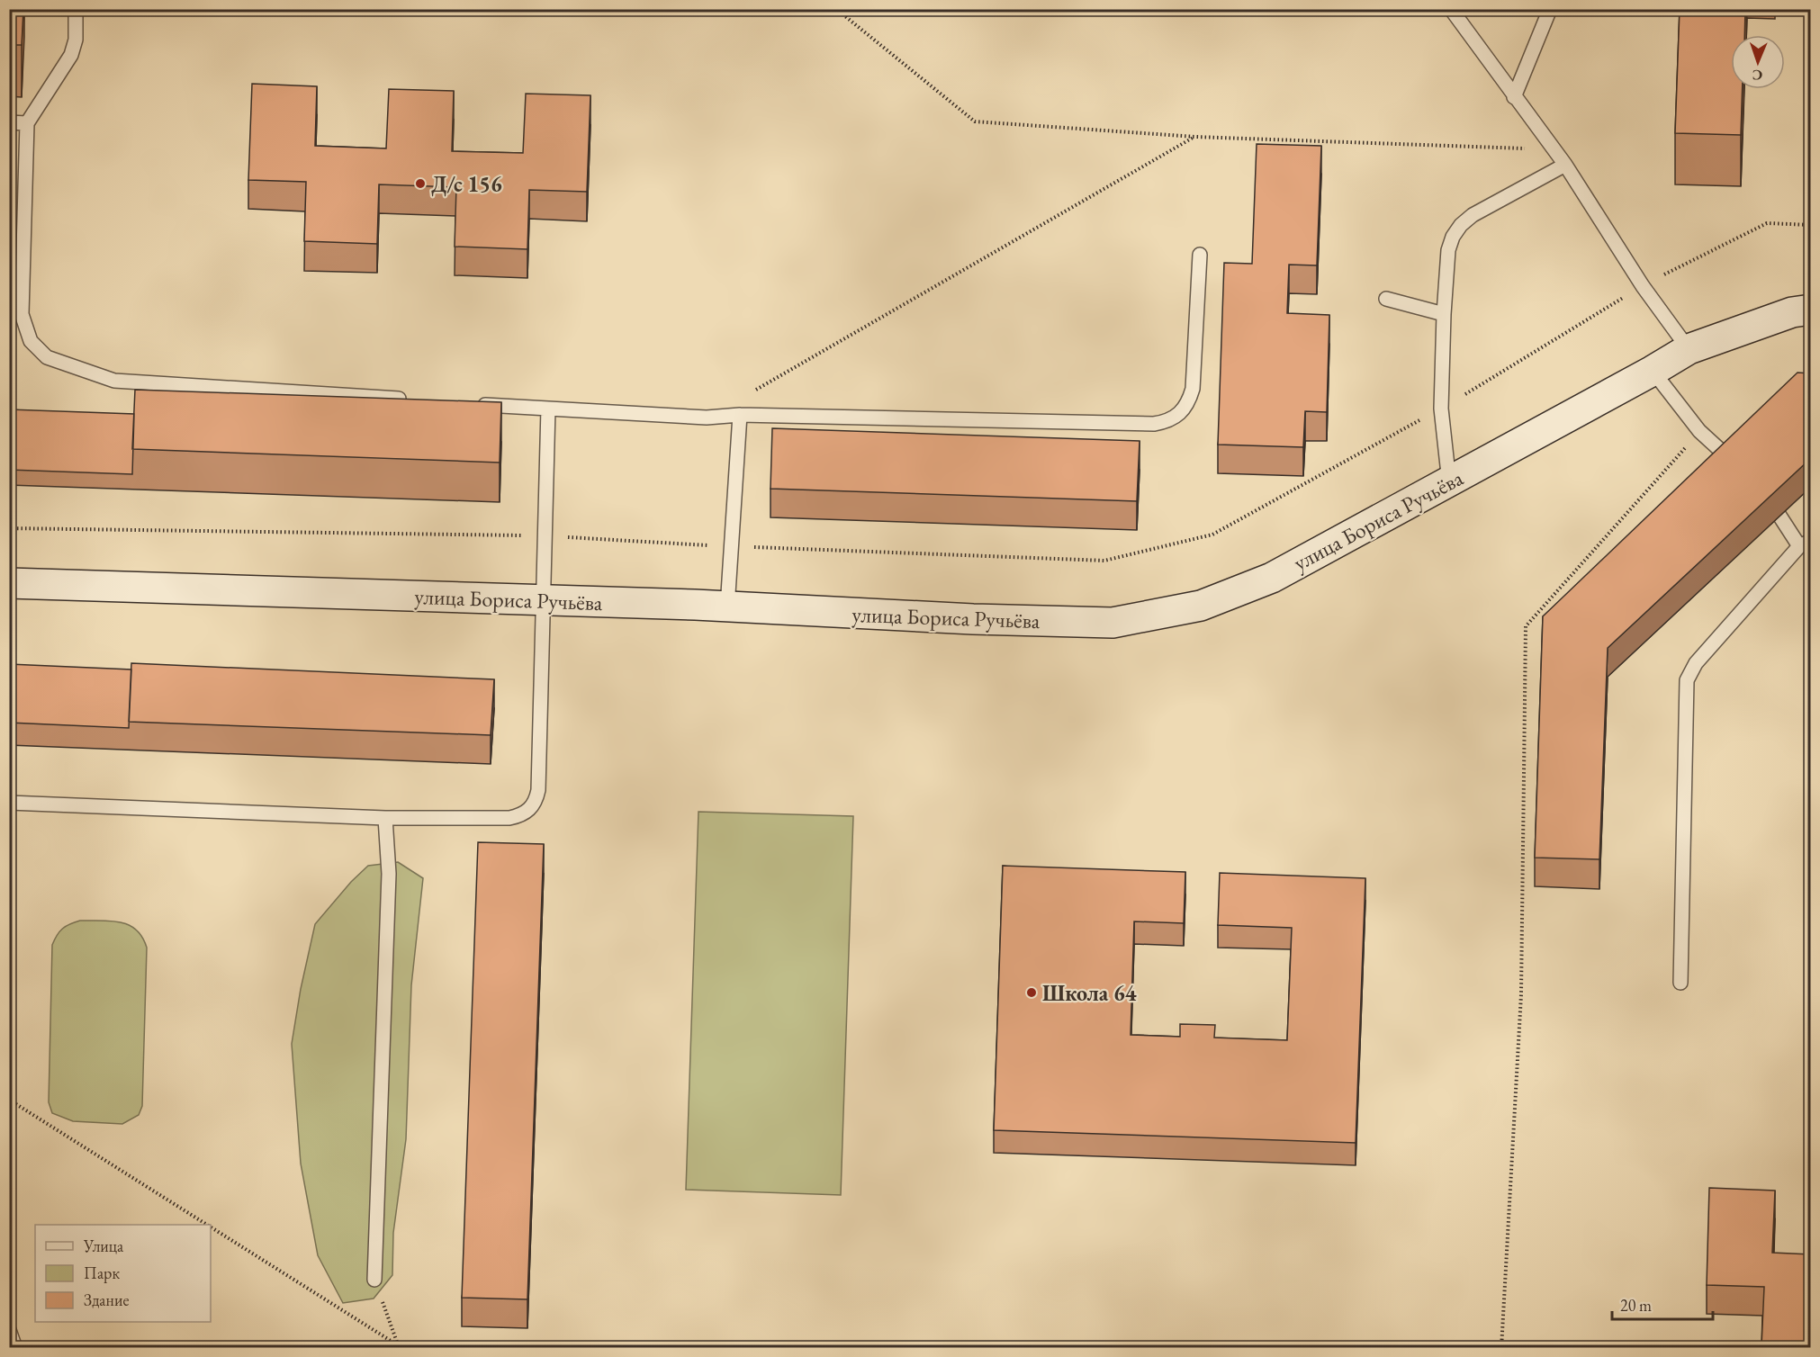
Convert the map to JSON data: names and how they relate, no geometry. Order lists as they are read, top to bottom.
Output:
{
  "streets": {
    "street": ["улица Бориса Ручьёва"]
  },
  "places": ["Д/с 156", "Школа 64"],
  "legend": ["Улица", "Парк", "Здание"],
  "scale_bar": "20 m",
  "north": "bottom"
}
